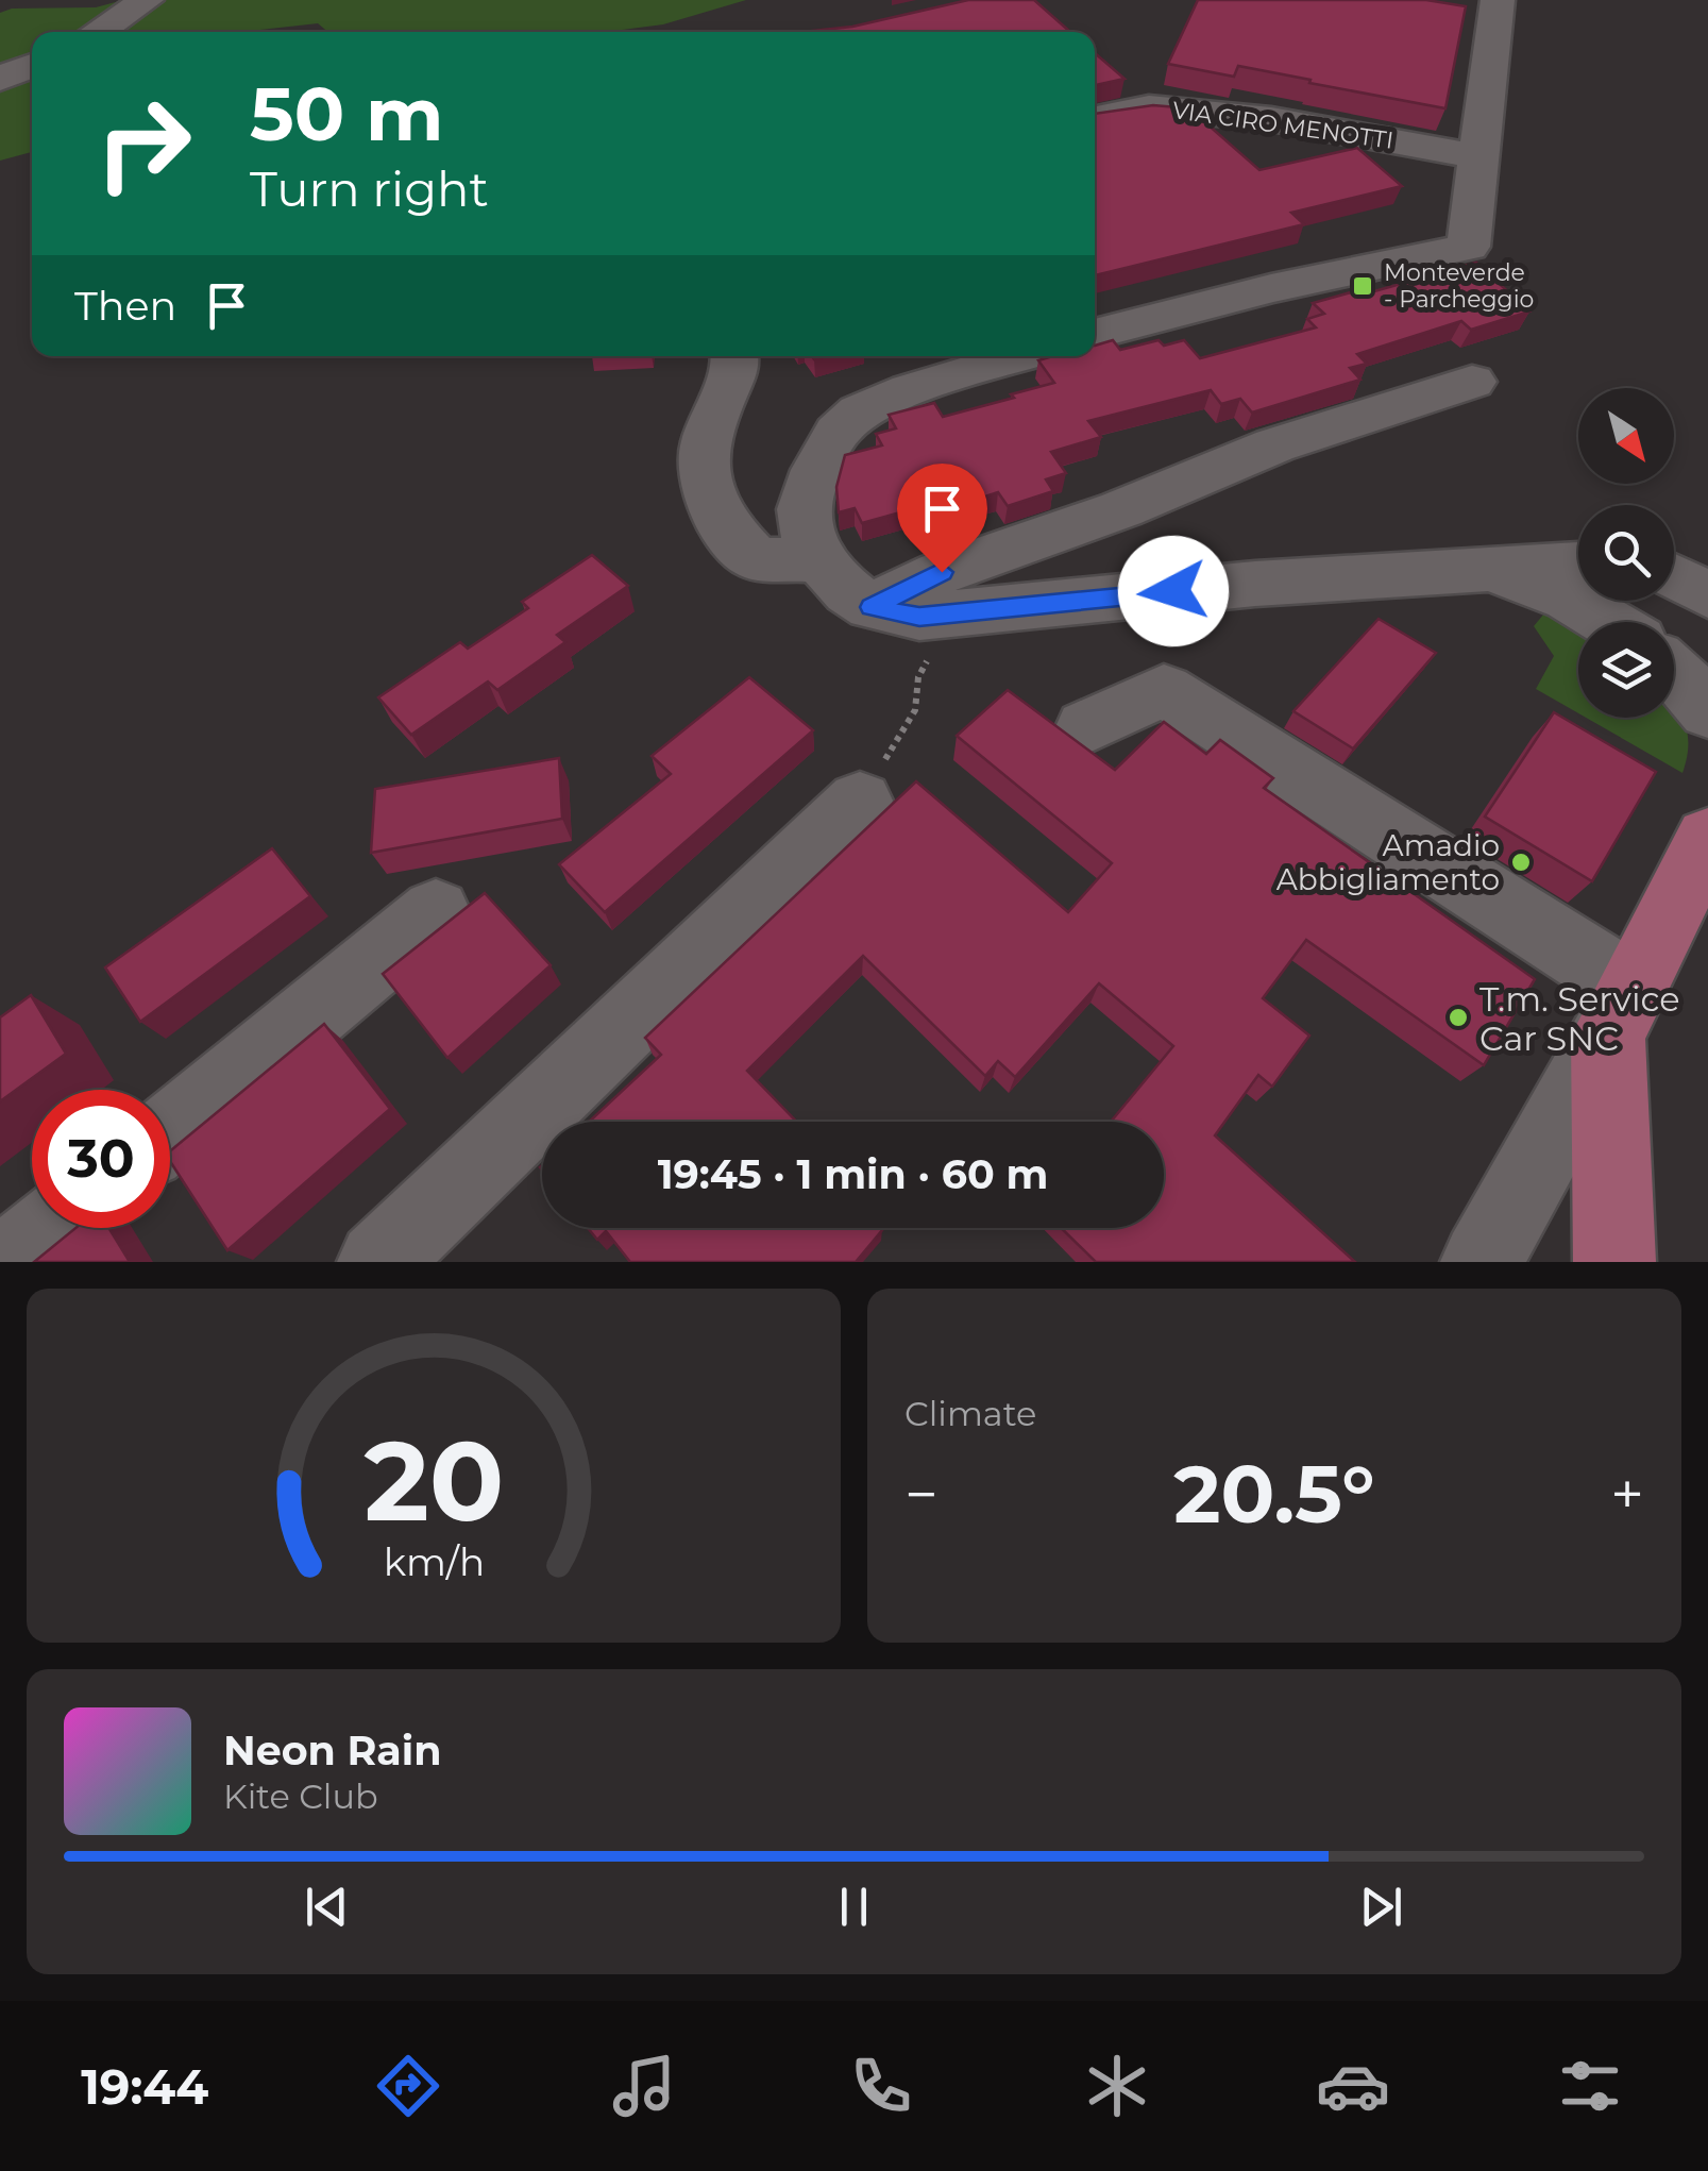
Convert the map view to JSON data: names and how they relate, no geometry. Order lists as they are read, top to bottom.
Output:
{
  "streets": {
    "street": ["VIA CIRO MENOTTI"]
  },
  "places": {
    "transit": ["Monteverde - Parcheggio"],
    "other": ["Amadio Abbigliamento", "T.m. Service Car SNC"]
  },
  "north": "bottom right",
  "page": {
    "turn": ["50 m", "Turn right"],
    "then": "Then",
    "limit": "30",
    "trip": "19:45 · 1 min · 60 m",
    "tile": "Climate",
    "heat": ["−", "20.5°", "+"],
    "song": ["Neon Rain", "Kite Club"],
    "tabs": "19:44",
    "gauge": ["20", "km/h"]
  }
}
